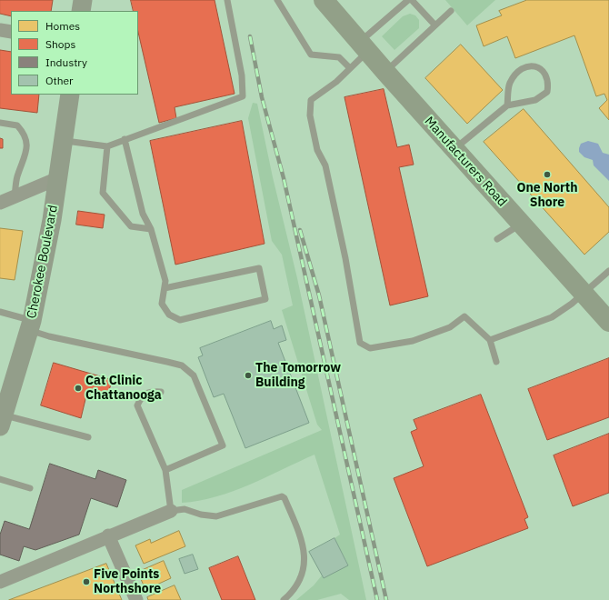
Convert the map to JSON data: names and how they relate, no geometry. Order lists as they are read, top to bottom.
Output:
{
  "streets": {
    "main road": ["Manufacturers Road", "Cherokee Boulevard"]
  },
  "places": [
    "One North Shore",
    "The Tomorrow Building",
    "Cat Clinic Chattanooga",
    "Five Points Northshore"
  ],
  "legend": [
    "Homes",
    "Shops",
    "Industry",
    "Other"
  ]
}
